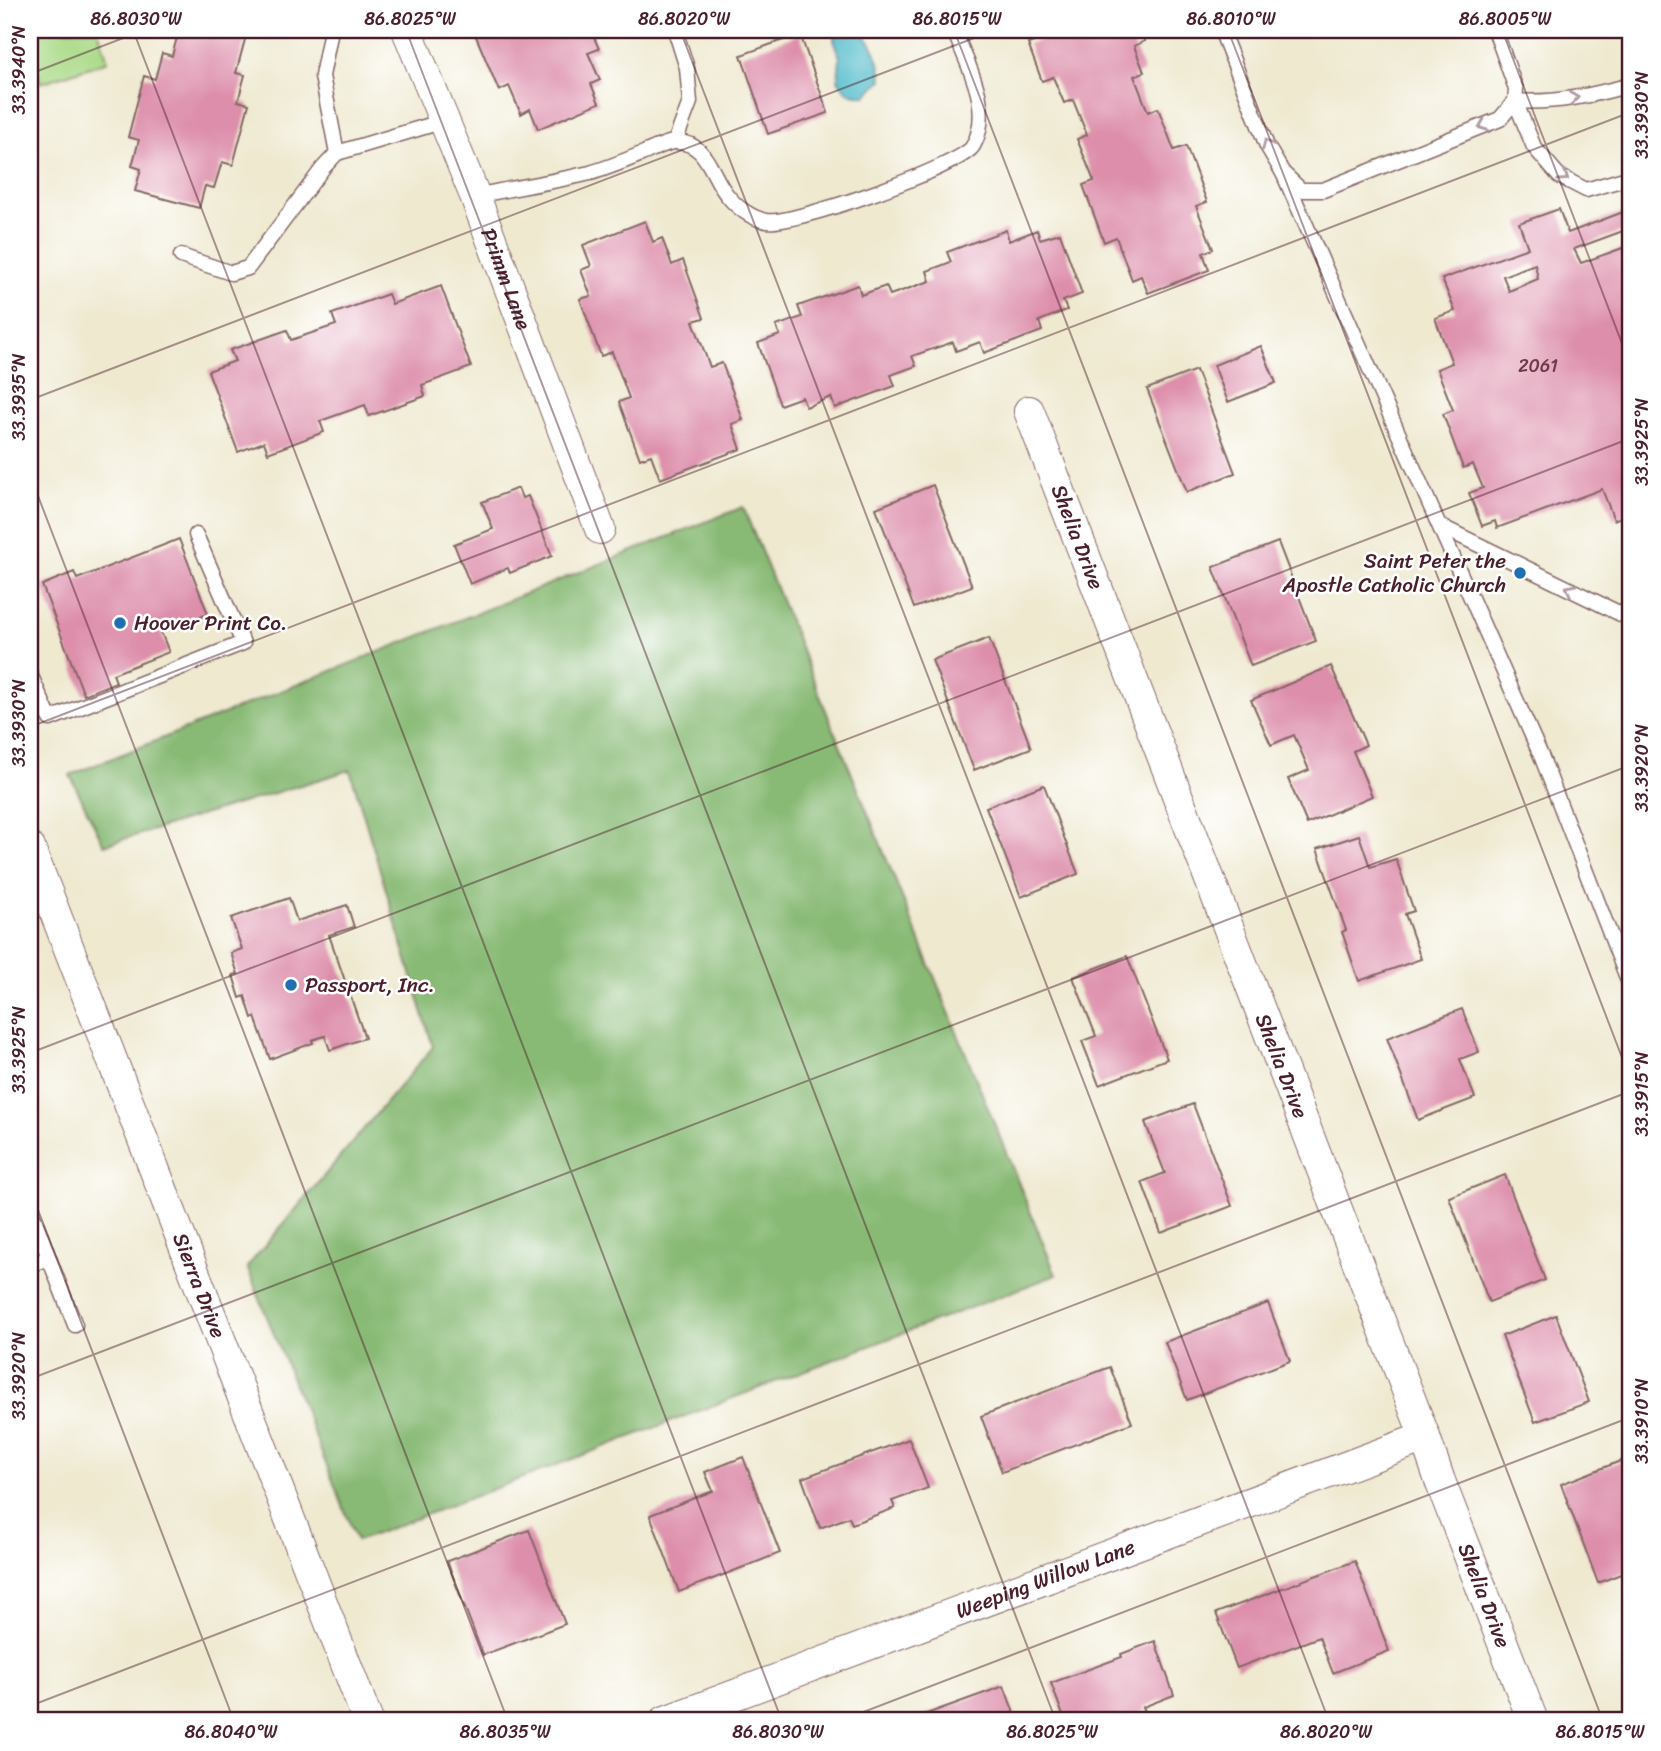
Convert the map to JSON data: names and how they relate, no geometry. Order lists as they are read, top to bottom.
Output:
{
  "streets": {
    "street": [
      "Primm Lane",
      "Shelia Drive",
      "Sierra Drive",
      "Weeping Willow Lane"
    ]
  },
  "crossings": [
    ["Shelia Drive", "Weeping Willow Lane"]
  ],
  "places": ["Saint Peter the Apostle Catholic Church", "Hoover Print Co.", "Passport, Inc."],
  "house_numbers": ["2061"],
  "coordinates": [
    "86.8030°W",
    "86.8025°W",
    "86.8020°W",
    "86.8015°W",
    "86.8010°W",
    "86.8005°W",
    "33.3940°N",
    "33.3930°N",
    "33.3935°N",
    "33.3925°N",
    "33.3920°N",
    "33.3915°N",
    "33.3910°N",
    "86.8040°W",
    "86.8035°W"
  ]
}
